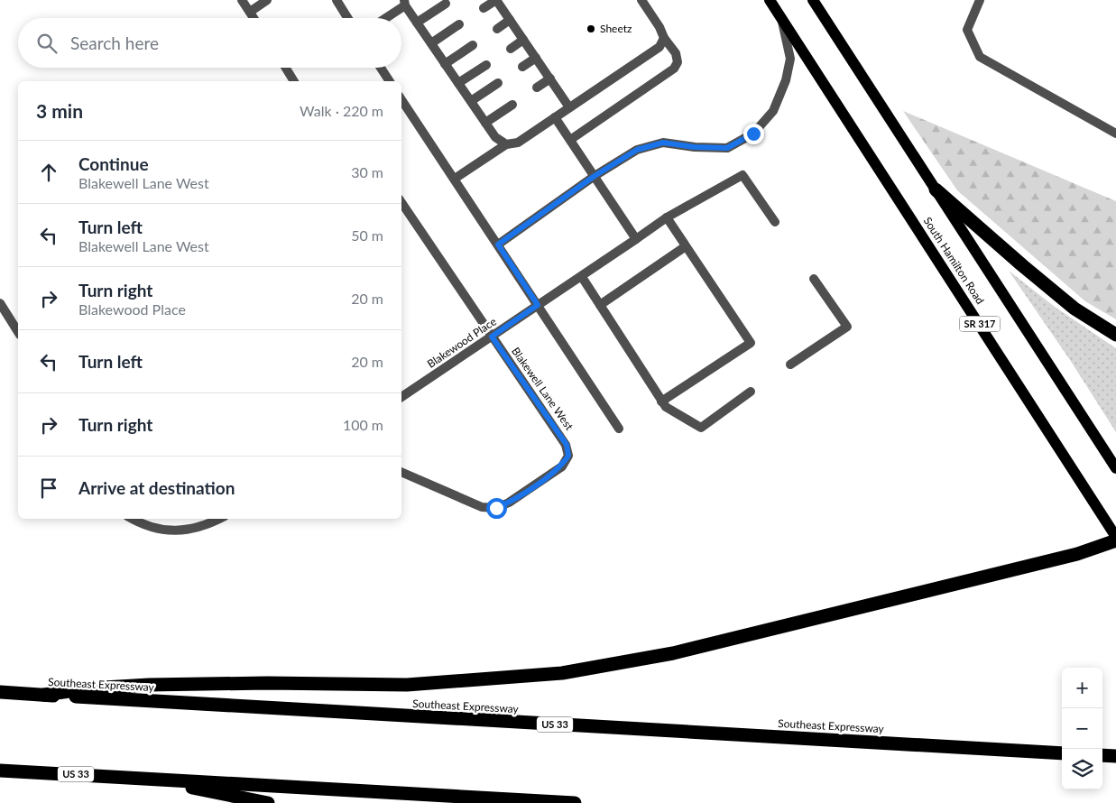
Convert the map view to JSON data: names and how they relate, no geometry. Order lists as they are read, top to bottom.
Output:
{
  "streets": {
    "highway": ["Southeast Expressway", "US 33"],
    "main road": ["South Hamilton Road", "SR 317"],
    "street": ["Blakewood Place", "Blakewell Lane West"]
  },
  "crossings": [
    ["Blakewood Place", "Blakewell Lane West"]
  ],
  "places": ["Sheetz"],
  "page": {
    "search": "Search here",
    "heading": ["3 min", "Walk · 220 m"],
    "list": [
      ["Continue", "Blakewell Lane West", "30 m"],
      ["Turn left", "Blakewell Lane West", "50 m"],
      ["Turn right", "Blakewood Place", "20 m"],
      ["Turn left", "20 m"],
      ["Turn right", "100 m"],
      "Arrive at destination"
    ],
    "map_buttons": ["+", "−"]
  }
}
